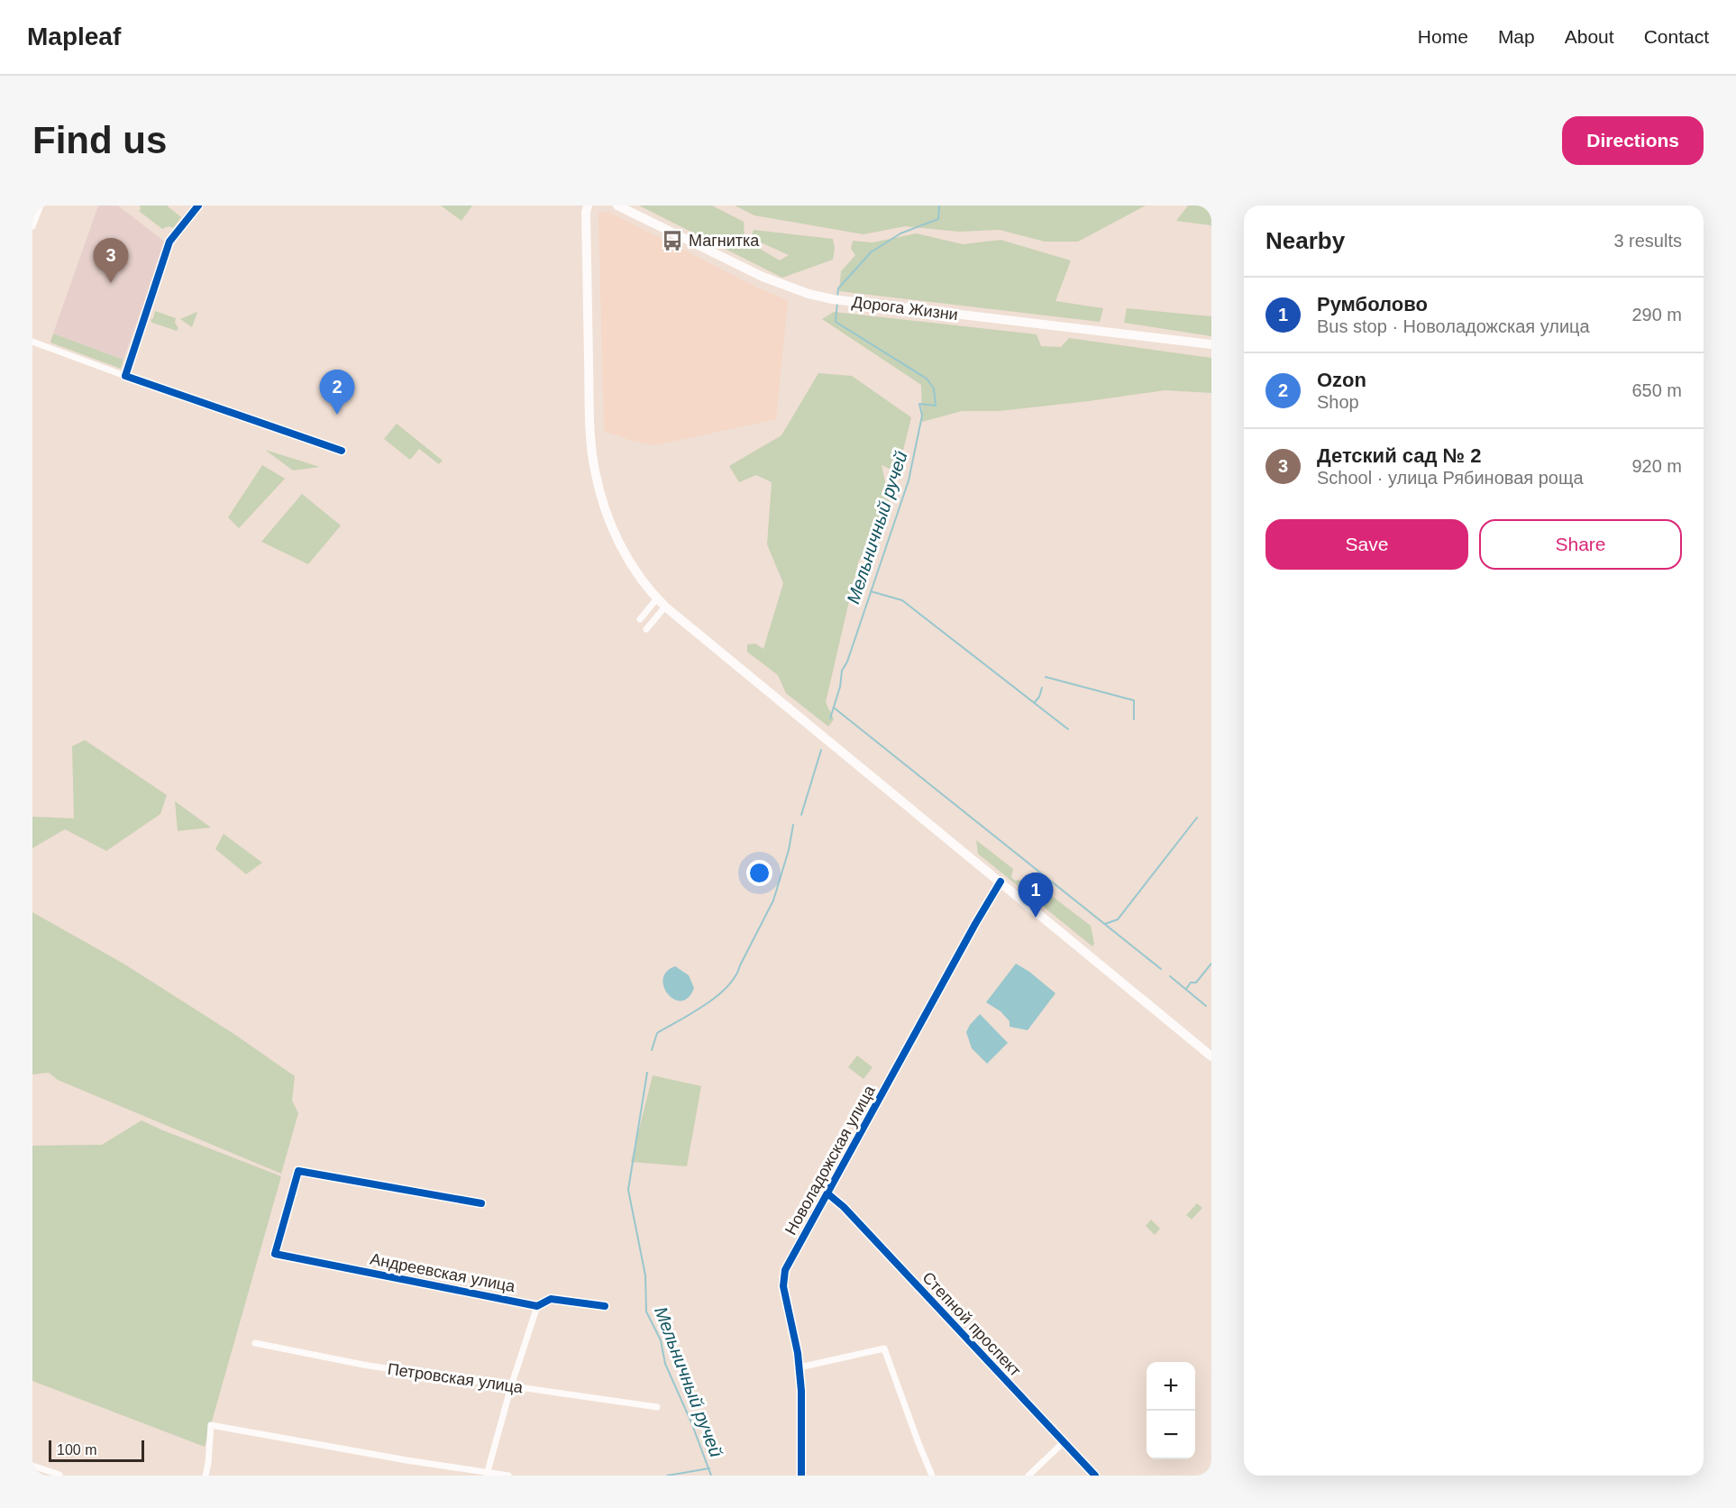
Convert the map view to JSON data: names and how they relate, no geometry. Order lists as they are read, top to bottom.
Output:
{
  "streets": {
    "main road": ["Дорога Жизни"],
    "street": [
      "Новоладожская улица",
      "Андреевская улица",
      "Степной проспект",
      "Петровская улица"
    ]
  },
  "crossings": [
    ["Новоладожская улица", "Степной проспект"]
  ],
  "water": ["Мельничный ручей"],
  "places": {
    "bus stop": ["Магнитка"]
  },
  "scale_bar": "100 m",
  "page": {
    "header": "Mapleaf",
    "nav": [
      "Home",
      "Map",
      "About",
      "Contact"
    ],
    "buttons": [
      "Directions",
      ["Save", "Share"]
    ],
    "title": "Find us",
    "heading": ["Nearby", "3 results"],
    "pins": ["3", "2", "1"],
    "list": [
      {
        "mark": "1",
        "name": "Румболово",
        "note": "Bus stop · Новоладожская улица",
        "value": "290 m"
      },
      {
        "mark": "2",
        "name": "Ozon",
        "note": "Shop",
        "value": "650 m"
      },
      {
        "mark": "3",
        "name": "Детский сад № 2",
        "note": "School · улица Рябиновая роща",
        "value": "920 m"
      }
    ],
    "map_buttons": ["+", "−"],
    "scale": "100 m"
  }
}
